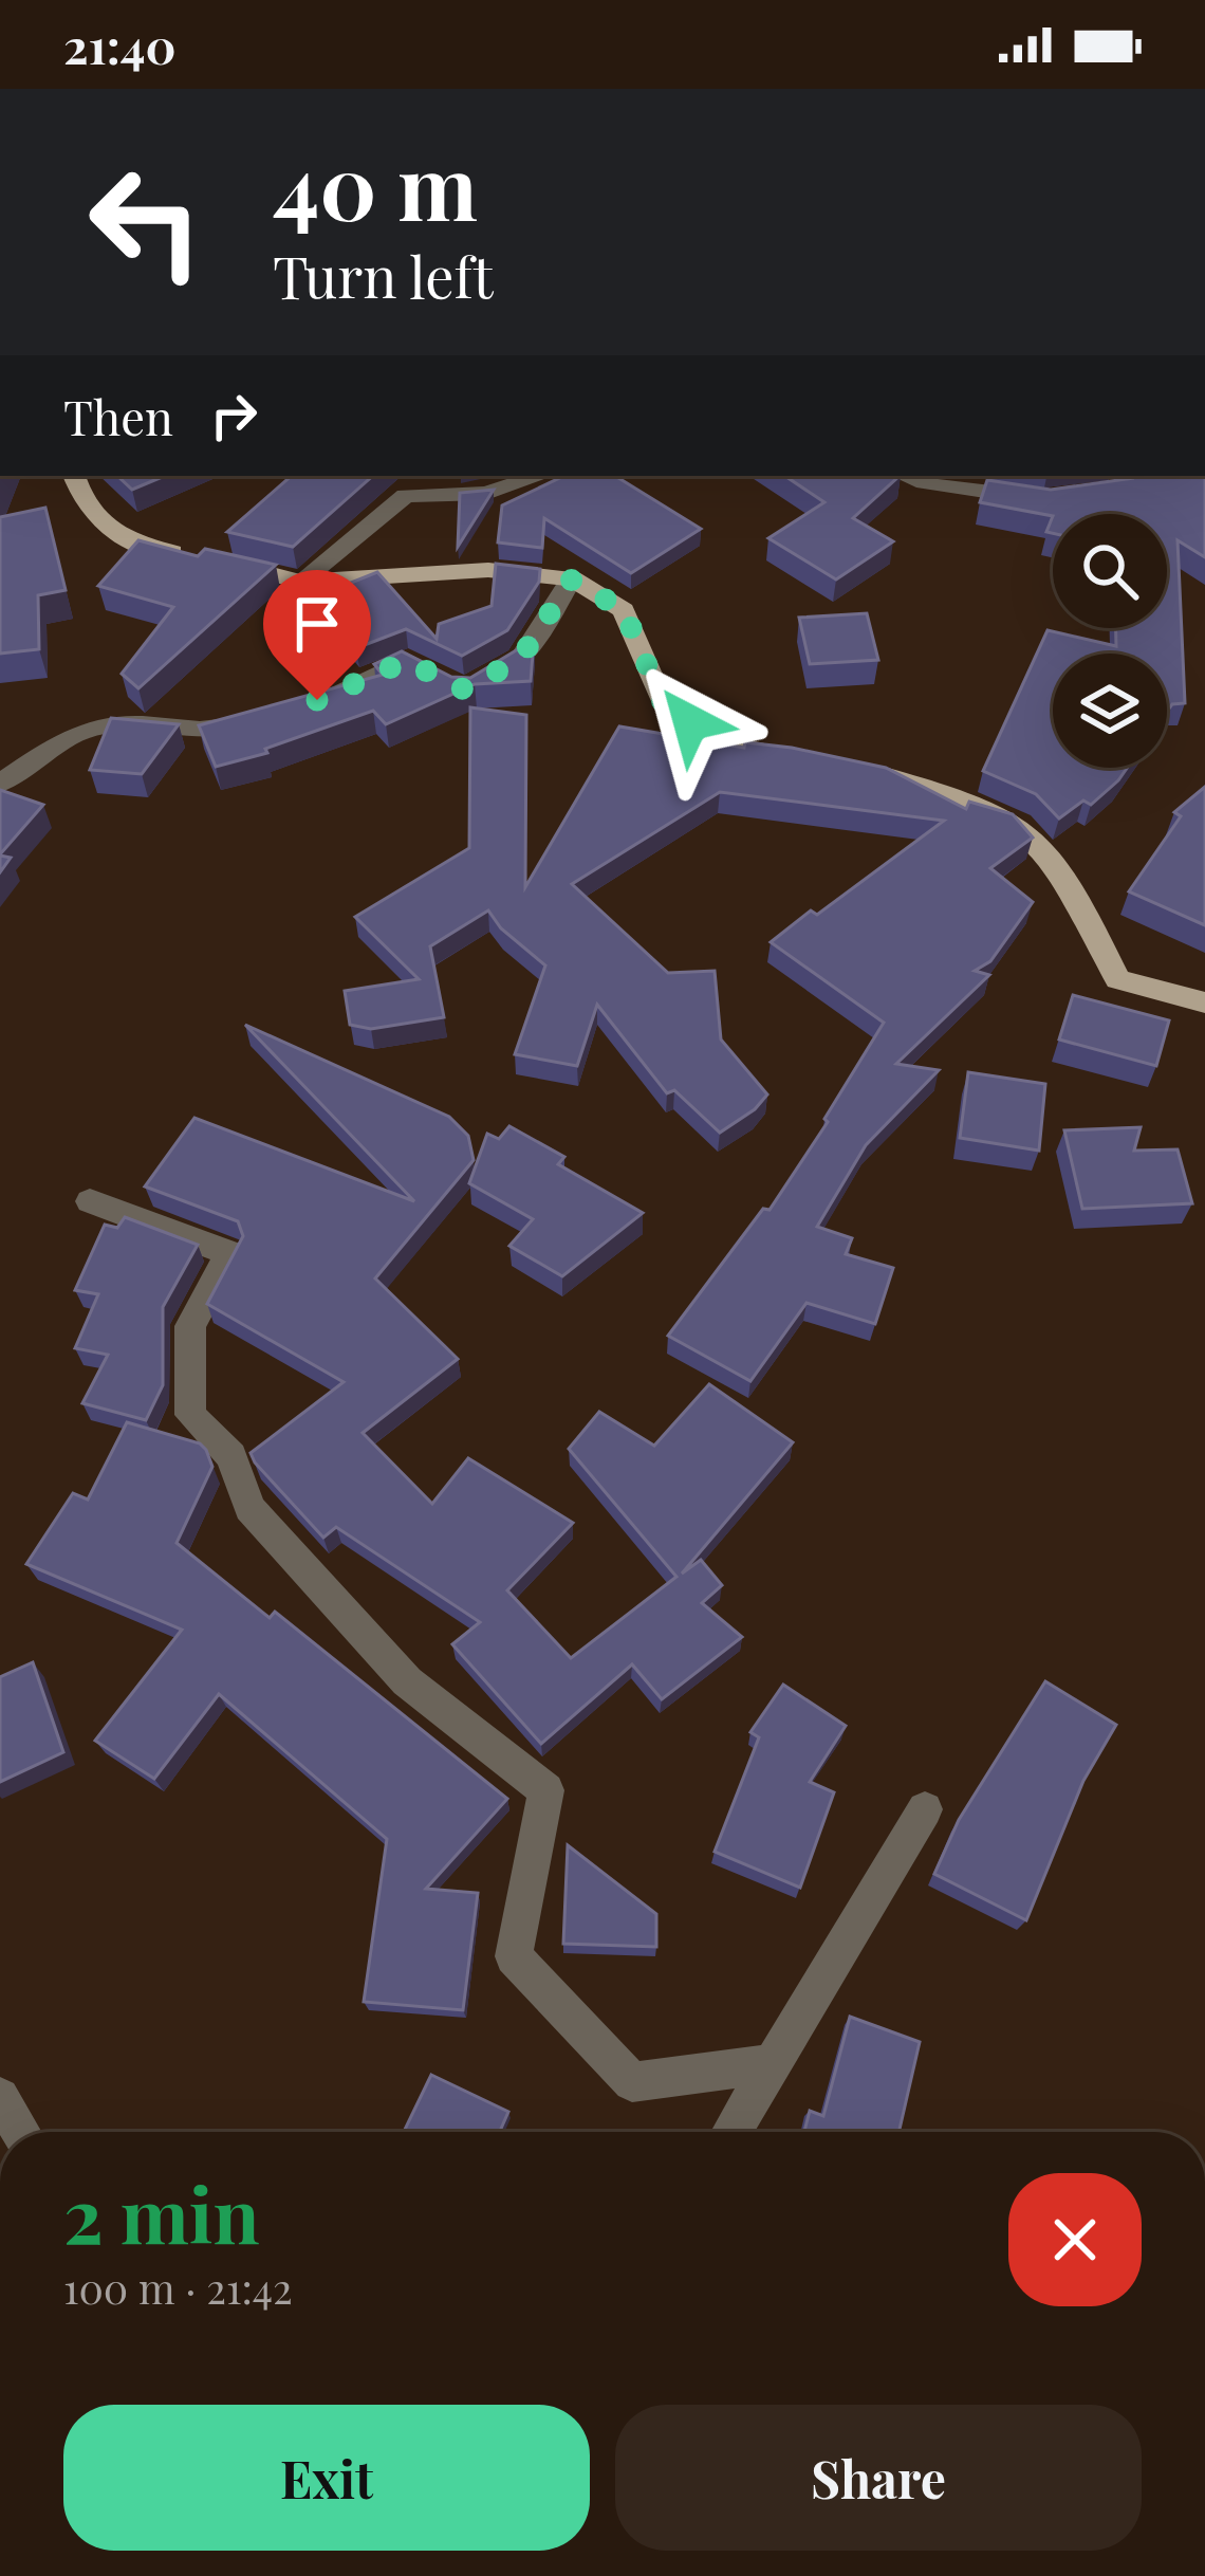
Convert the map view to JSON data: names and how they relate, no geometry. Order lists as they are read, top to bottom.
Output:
{
  "page": {
    "status": "21:40",
    "turn": ["40 m", "Turn left"],
    "then": "Then",
    "heading": ["2 min", "100 m · 21:42"],
    "buttons": ["Exit", "Share"]
  }
}
